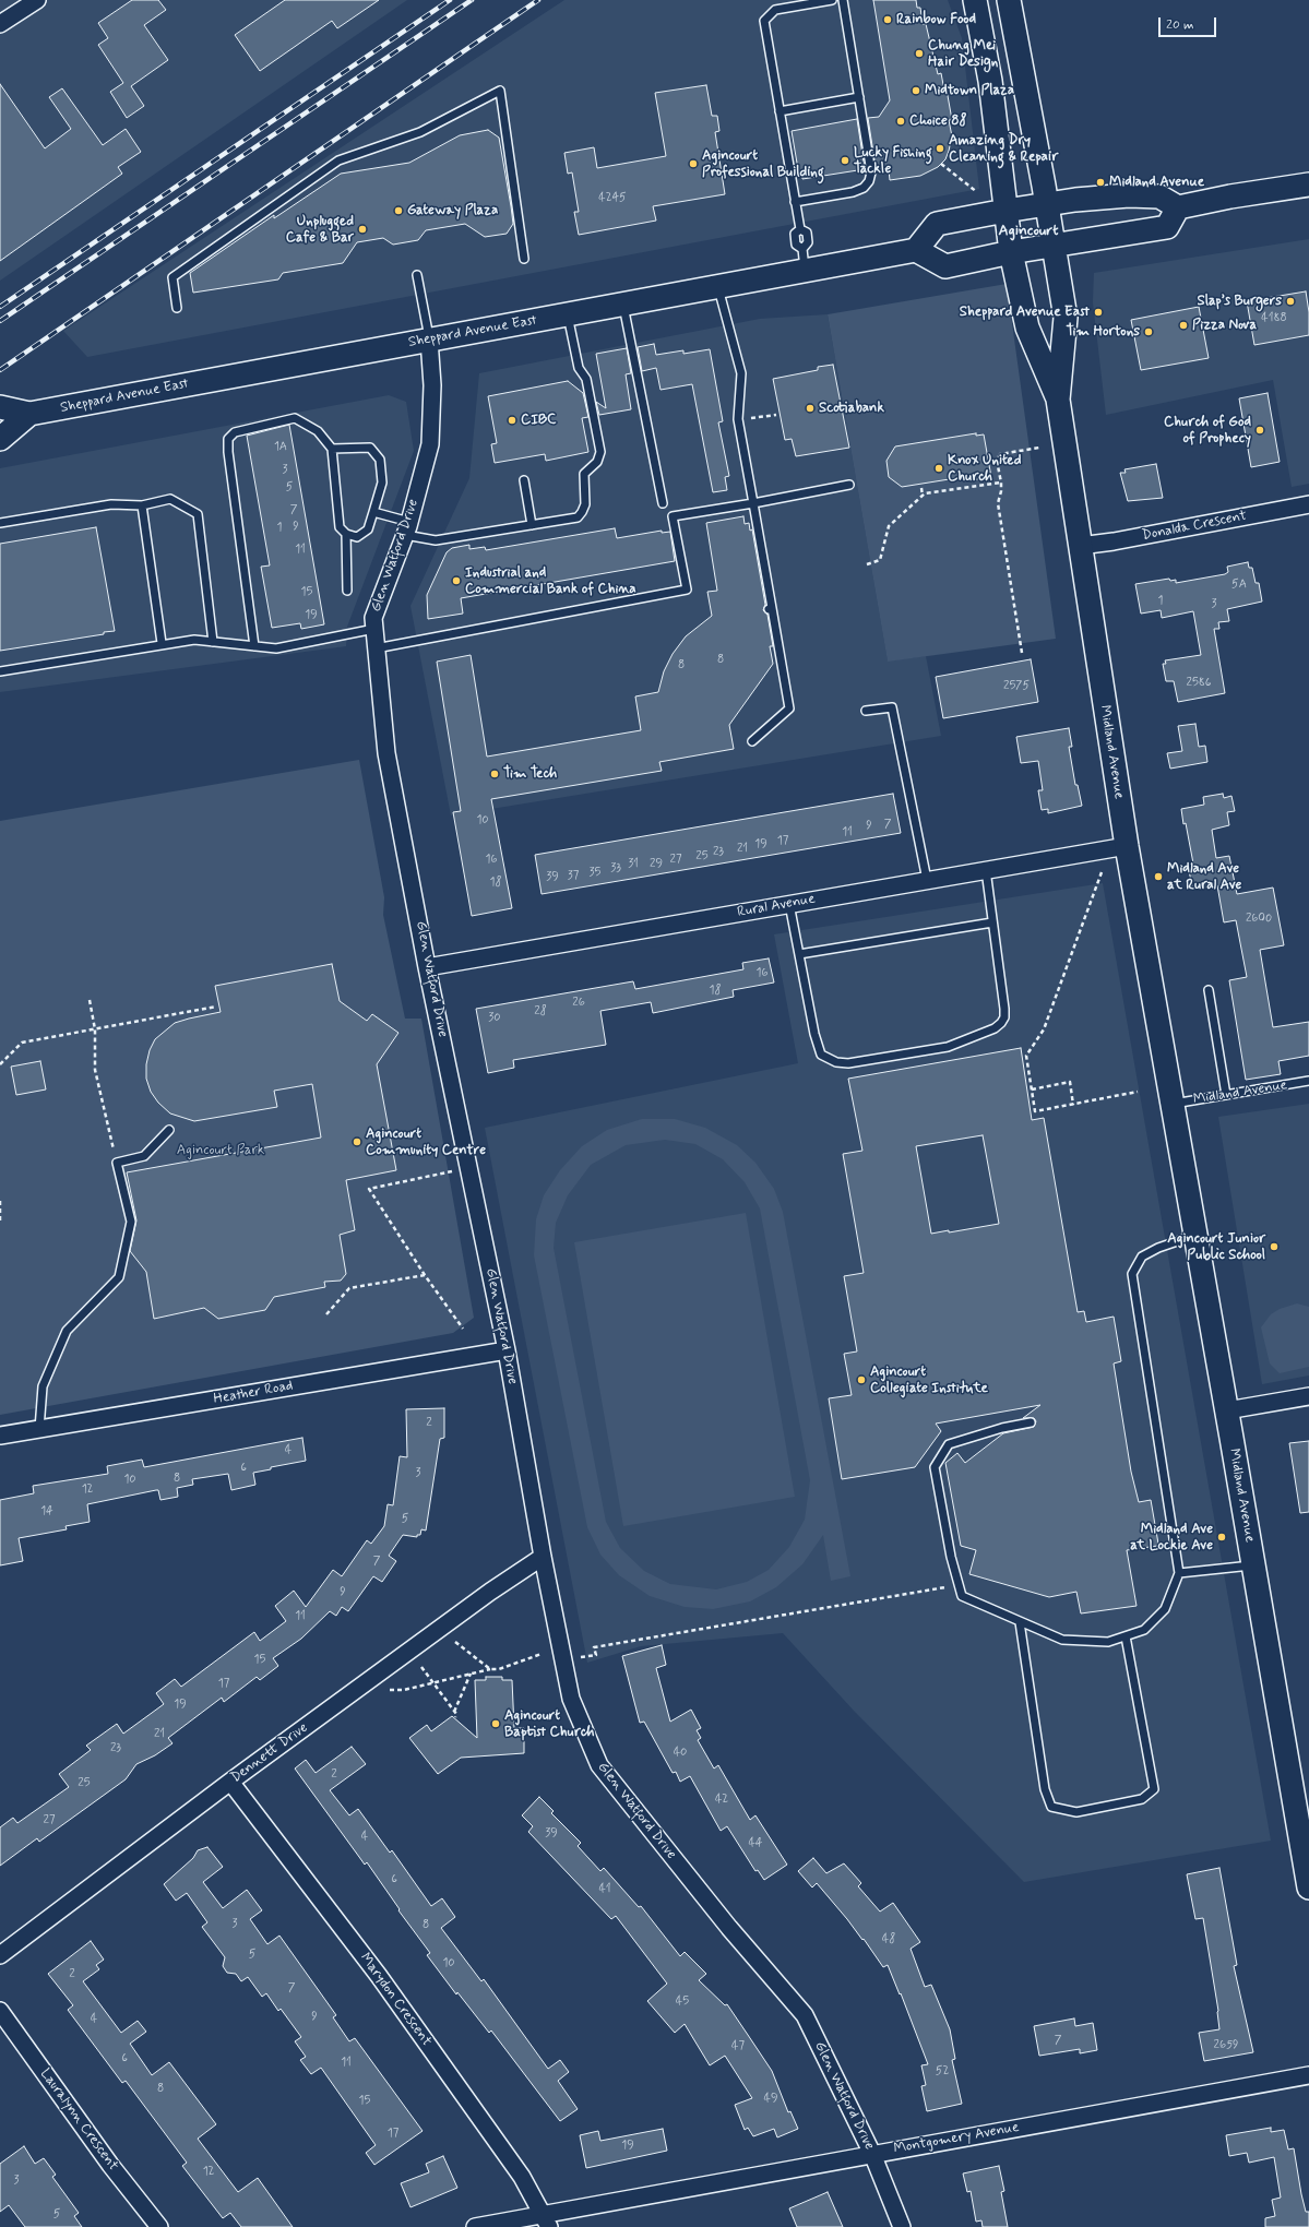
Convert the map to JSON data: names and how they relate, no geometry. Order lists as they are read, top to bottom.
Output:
{
  "streets": {
    "main road": ["Sheppard Avenue East", "Midland Avenue"],
    "street": [
      "Donalda Crescent",
      "Glen Watford Drive",
      "Rural Avenue",
      "Heather Road",
      "Dennett Drive",
      "Marydon Crescent",
      "Lauralynn Crescent",
      "Montgomery Avenue"
    ]
  },
  "crossings": [
    ["Sheppard Avenue East", "Glen Watford Drive"],
    ["Donalda Crescent", "Midland Avenue"],
    ["Glen Watford Drive", "Rural Avenue"],
    ["Glen Watford Drive", "Heather Road"],
    ["Glen Watford Drive", "Dennett Drive"],
    ["Glen Watford Drive", "Montgomery Avenue"],
    ["Midland Avenue", "Rural Avenue"],
    ["Dennett Drive", "Marydon Crescent"],
    ["Marydon Crescent", "Montgomery Avenue"]
  ],
  "districts": ["Agincourt"],
  "parks": ["Agincourt Park"],
  "places": [
    "Rainbow Food",
    "Chung Mei Hair Design",
    "Midtown Plaza",
    "Choice 88",
    "Amazing Dry Cleaning & Repair",
    "Lucky Fishing Tackle",
    "Agincourt Professional Building",
    "Midland Avenue",
    "Gateway Plaza",
    "Unplugged Cafe & Bar",
    "Slap’s Burgers",
    "Sheppard Avenue East",
    "Pizza Nova",
    "Tim Hortons",
    "Scotiabank",
    "CIBC",
    "Church of God of Prophecy",
    "Knox United Church",
    "Industrial and Commercial Bank of China",
    "Tim Tech",
    "Midland Ave at Rural Ave",
    "Agincourt Community Centre",
    "Agincourt Junior Public School",
    "Agincourt Collegiate Institute",
    "Midland Ave at Lockie Ave",
    "Agincourt Baptist Church"
  ],
  "house_numbers": [
    "4245",
    "4188",
    "1A",
    "3",
    "5",
    "7",
    "9",
    "1",
    "11",
    "5A",
    "15",
    "1",
    "3",
    "19",
    "8",
    "8",
    "2586",
    "2575",
    "10",
    "7",
    "9",
    "11",
    "17",
    "19",
    "21",
    "23",
    "25",
    "16",
    "27",
    "31",
    "29",
    "33",
    "35",
    "37",
    "39",
    "18",
    "2600",
    "16",
    "18",
    "26",
    "28",
    "30",
    "2",
    "4",
    "6",
    "3",
    "8",
    "10",
    "12",
    "14",
    "5",
    "7",
    "9",
    "11",
    "15",
    "17",
    "19",
    "21",
    "23",
    "40",
    "2",
    "25",
    "42",
    "27",
    "39",
    "4",
    "44",
    "6",
    "41",
    "3",
    "8",
    "48",
    "5",
    "10",
    "2",
    "7",
    "45",
    "9",
    "4",
    "7",
    "2659",
    "47",
    "6",
    "11",
    "52",
    "8",
    "49",
    "15",
    "17",
    "19",
    "12",
    "3",
    "5"
  ],
  "scale_bar": "20 m"
}
